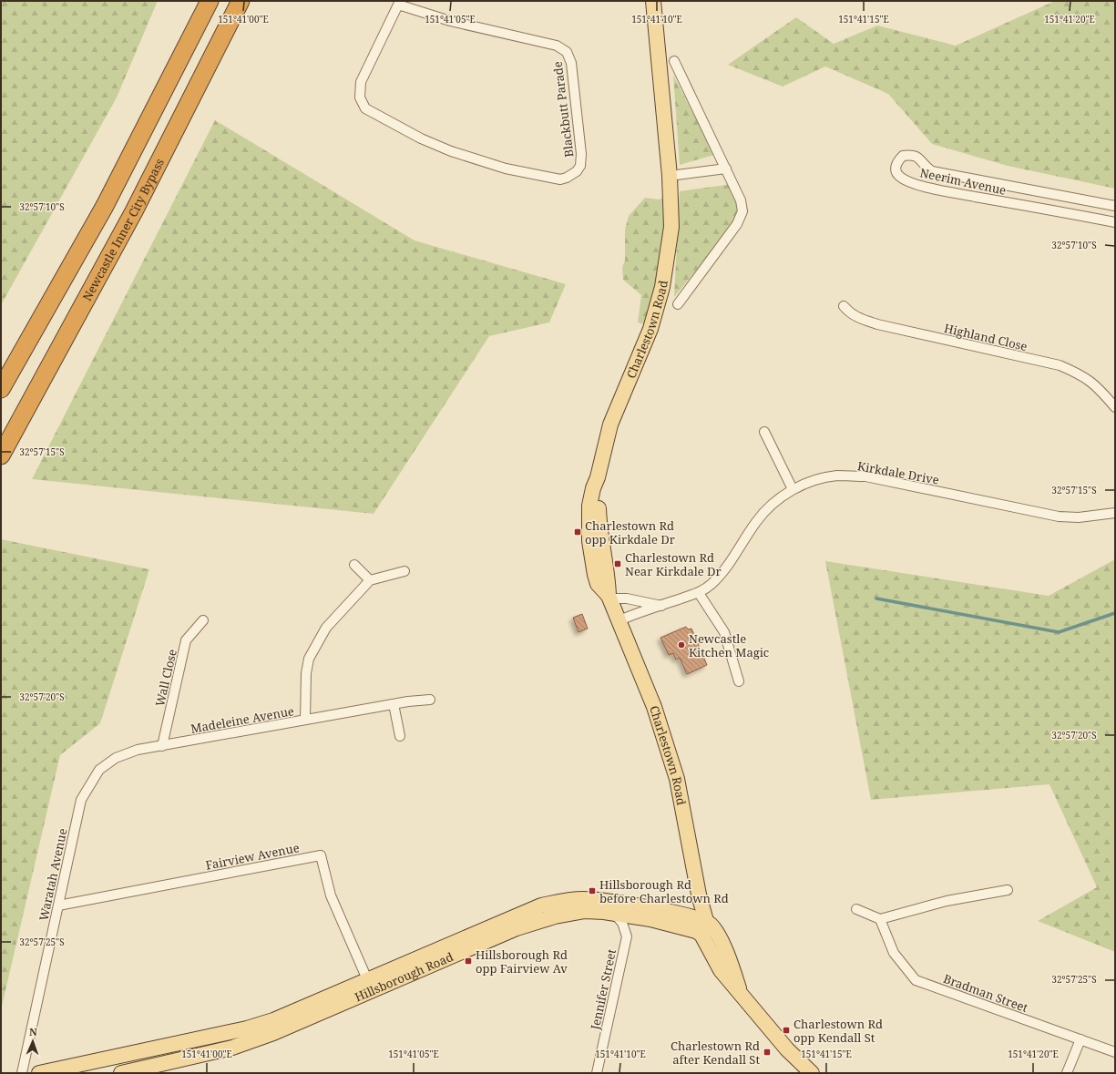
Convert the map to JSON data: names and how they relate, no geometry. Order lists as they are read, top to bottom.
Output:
{
  "streets": {
    "highway": ["Newcastle Inner City Bypass"],
    "main road": ["Charlestown Road", "Hillsborough Road"],
    "street": [
      "Blackbutt Parade",
      "Neerim Avenue",
      "Highland Close",
      "Kirkdale Drive",
      "Wall Close",
      "Madeleine Avenue",
      "Fairview Avenue",
      "Waratah Avenue",
      "Jennifer Street",
      "Bradman Street"
    ]
  },
  "crossings": [
    ["Charlestown Road", "Kirkdale Drive"],
    ["Charlestown Road", "Hillsborough Road"],
    ["Wall Close", "Madeleine Avenue"],
    ["Madeleine Avenue", "Waratah Avenue"],
    ["Fairview Avenue", "Waratah Avenue"],
    ["Hillsborough Road", "Jennifer Street"]
  ],
  "places": {
    "transit": [
      "Charlestown Rd opp Kirkdale Dr",
      "Charlestown Rd Near Kirkdale Dr",
      "Hillsborough Rd before Charlestown Rd",
      "Hillsborough Rd opp Fairview Av",
      "Charlestown Rd opp Kendall St",
      "Charlestown Rd after Kendall St"
    ],
    "other": ["Newcastle Kitchen Magic"]
  },
  "north": "top",
  "coordinates": [
    "151°41'00\"E",
    "151°41'05\"E",
    "151°41'10\"E",
    "151°41'15\"E",
    "151°41'20\"E",
    "32°57'10\"S",
    "32°57'15\"S",
    "32°57'20\"S",
    "32°57'25\"S"
  ]
}
